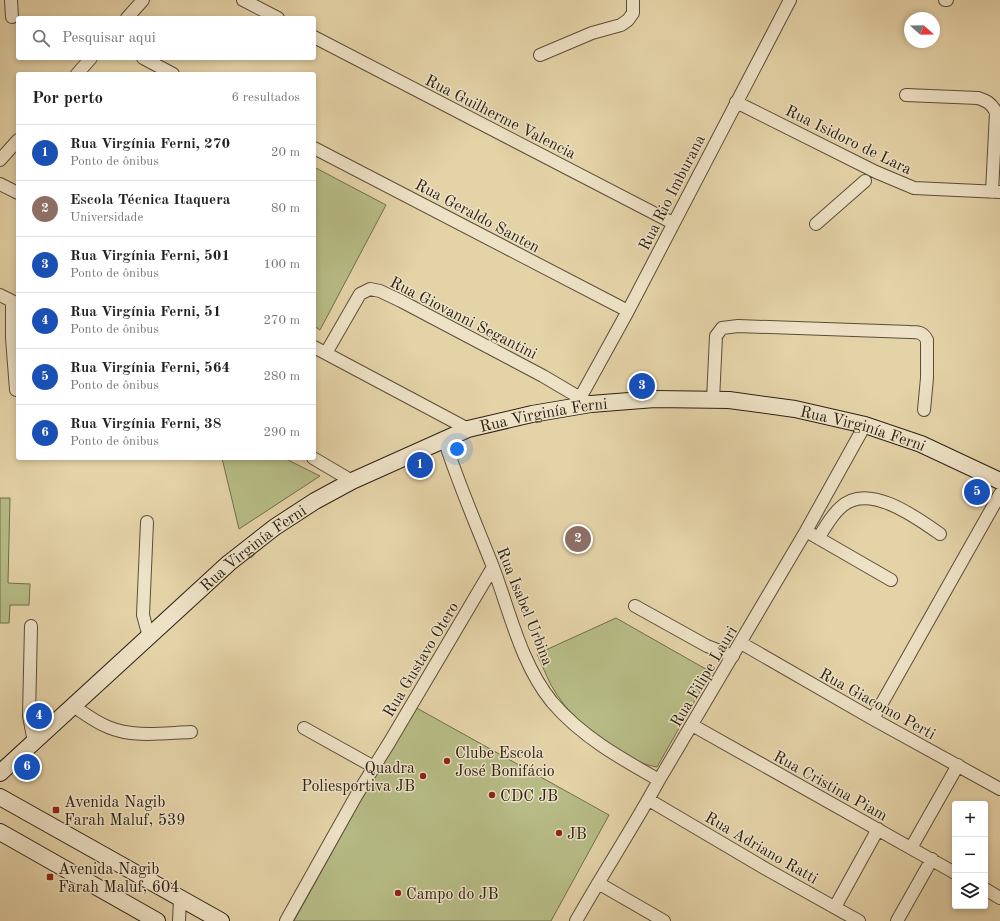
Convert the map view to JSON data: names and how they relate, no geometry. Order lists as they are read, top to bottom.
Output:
{
  "streets": {
    "street": [
      "Rua Guilherme Valencia",
      "Rua Isidoro de Lara",
      "Rua Rio Imburana",
      "Rua Geraldo Santen",
      "Rua Giovanni Segantini",
      "Rua Virginía Ferni",
      "Rua Isabel Urbina",
      "Rua Gustavo Otero",
      "Rua Filipe Lauri",
      "Rua Giacomo Perti",
      "Rua Cristina Piam",
      "Rua Adriano Ratti"
    ]
  },
  "crossings": [
    ["Rua Guilherme Valencia", "Rua Rio Imburana"],
    ["Rua Isidoro de Lara", "Rua Rio Imburana"],
    ["Rua Rio Imburana", "Rua Geraldo Santen"],
    ["Rua Rio Imburana", "Rua Giovanni Segantini"],
    ["Rua Rio Imburana", "Rua Virginía Ferni"],
    ["Rua Giovanni Segantini", "Rua Virginía Ferni"],
    ["Rua Virginía Ferni", "Rua Isabel Urbina"],
    ["Rua Virginía Ferni", "Rua Filipe Lauri"],
    ["Rua Isabel Urbina", "Rua Gustavo Otero"],
    ["Rua Isabel Urbina", "Rua Filipe Lauri"],
    ["Rua Filipe Lauri", "Rua Giacomo Perti"],
    ["Rua Filipe Lauri", "Rua Cristina Piam"],
    ["Rua Filipe Lauri", "Rua Adriano Ratti"]
  ],
  "places": {
    "other": [
      "Clube Escola José Bonifácio",
      "Quadra Poliesportiva JB",
      "CDC JB",
      "JB",
      "Campo do JB"
    ],
    "transit": ["Avenida Nagib Farah Maluf, 539", "Avenida Nagib Farah Maluf, 604"]
  },
  "north": "right",
  "page": {
    "search": "Pesquisar aqui",
    "heading": ["Por perto", "6 resultados"],
    "list": [
      {
        "mark": "1",
        "name": "Rua Virgínia Ferni, 270",
        "note": "Ponto de ônibus",
        "value": "20 m"
      },
      {
        "mark": "2",
        "name": "Escola Técnica Itaquera",
        "note": "Universidade",
        "value": "80 m"
      },
      {
        "mark": "3",
        "name": "Rua Virgínia Ferni, 501",
        "note": "Ponto de ônibus",
        "value": "100 m"
      },
      {
        "mark": "4",
        "name": "Rua Virgínia Ferni, 51",
        "note": "Ponto de ônibus",
        "value": "270 m"
      },
      {
        "mark": "5",
        "name": "Rua Virgínia Ferni, 564",
        "note": "Ponto de ônibus",
        "value": "280 m"
      },
      {
        "mark": "6",
        "name": "Rua Virgínia Ferni, 38",
        "note": "Ponto de ônibus",
        "value": "290 m"
      }
    ],
    "pins": [
      "3",
      "1",
      "5",
      "2",
      "4",
      "6"
    ],
    "map_buttons": ["+", "−"]
  }
}
